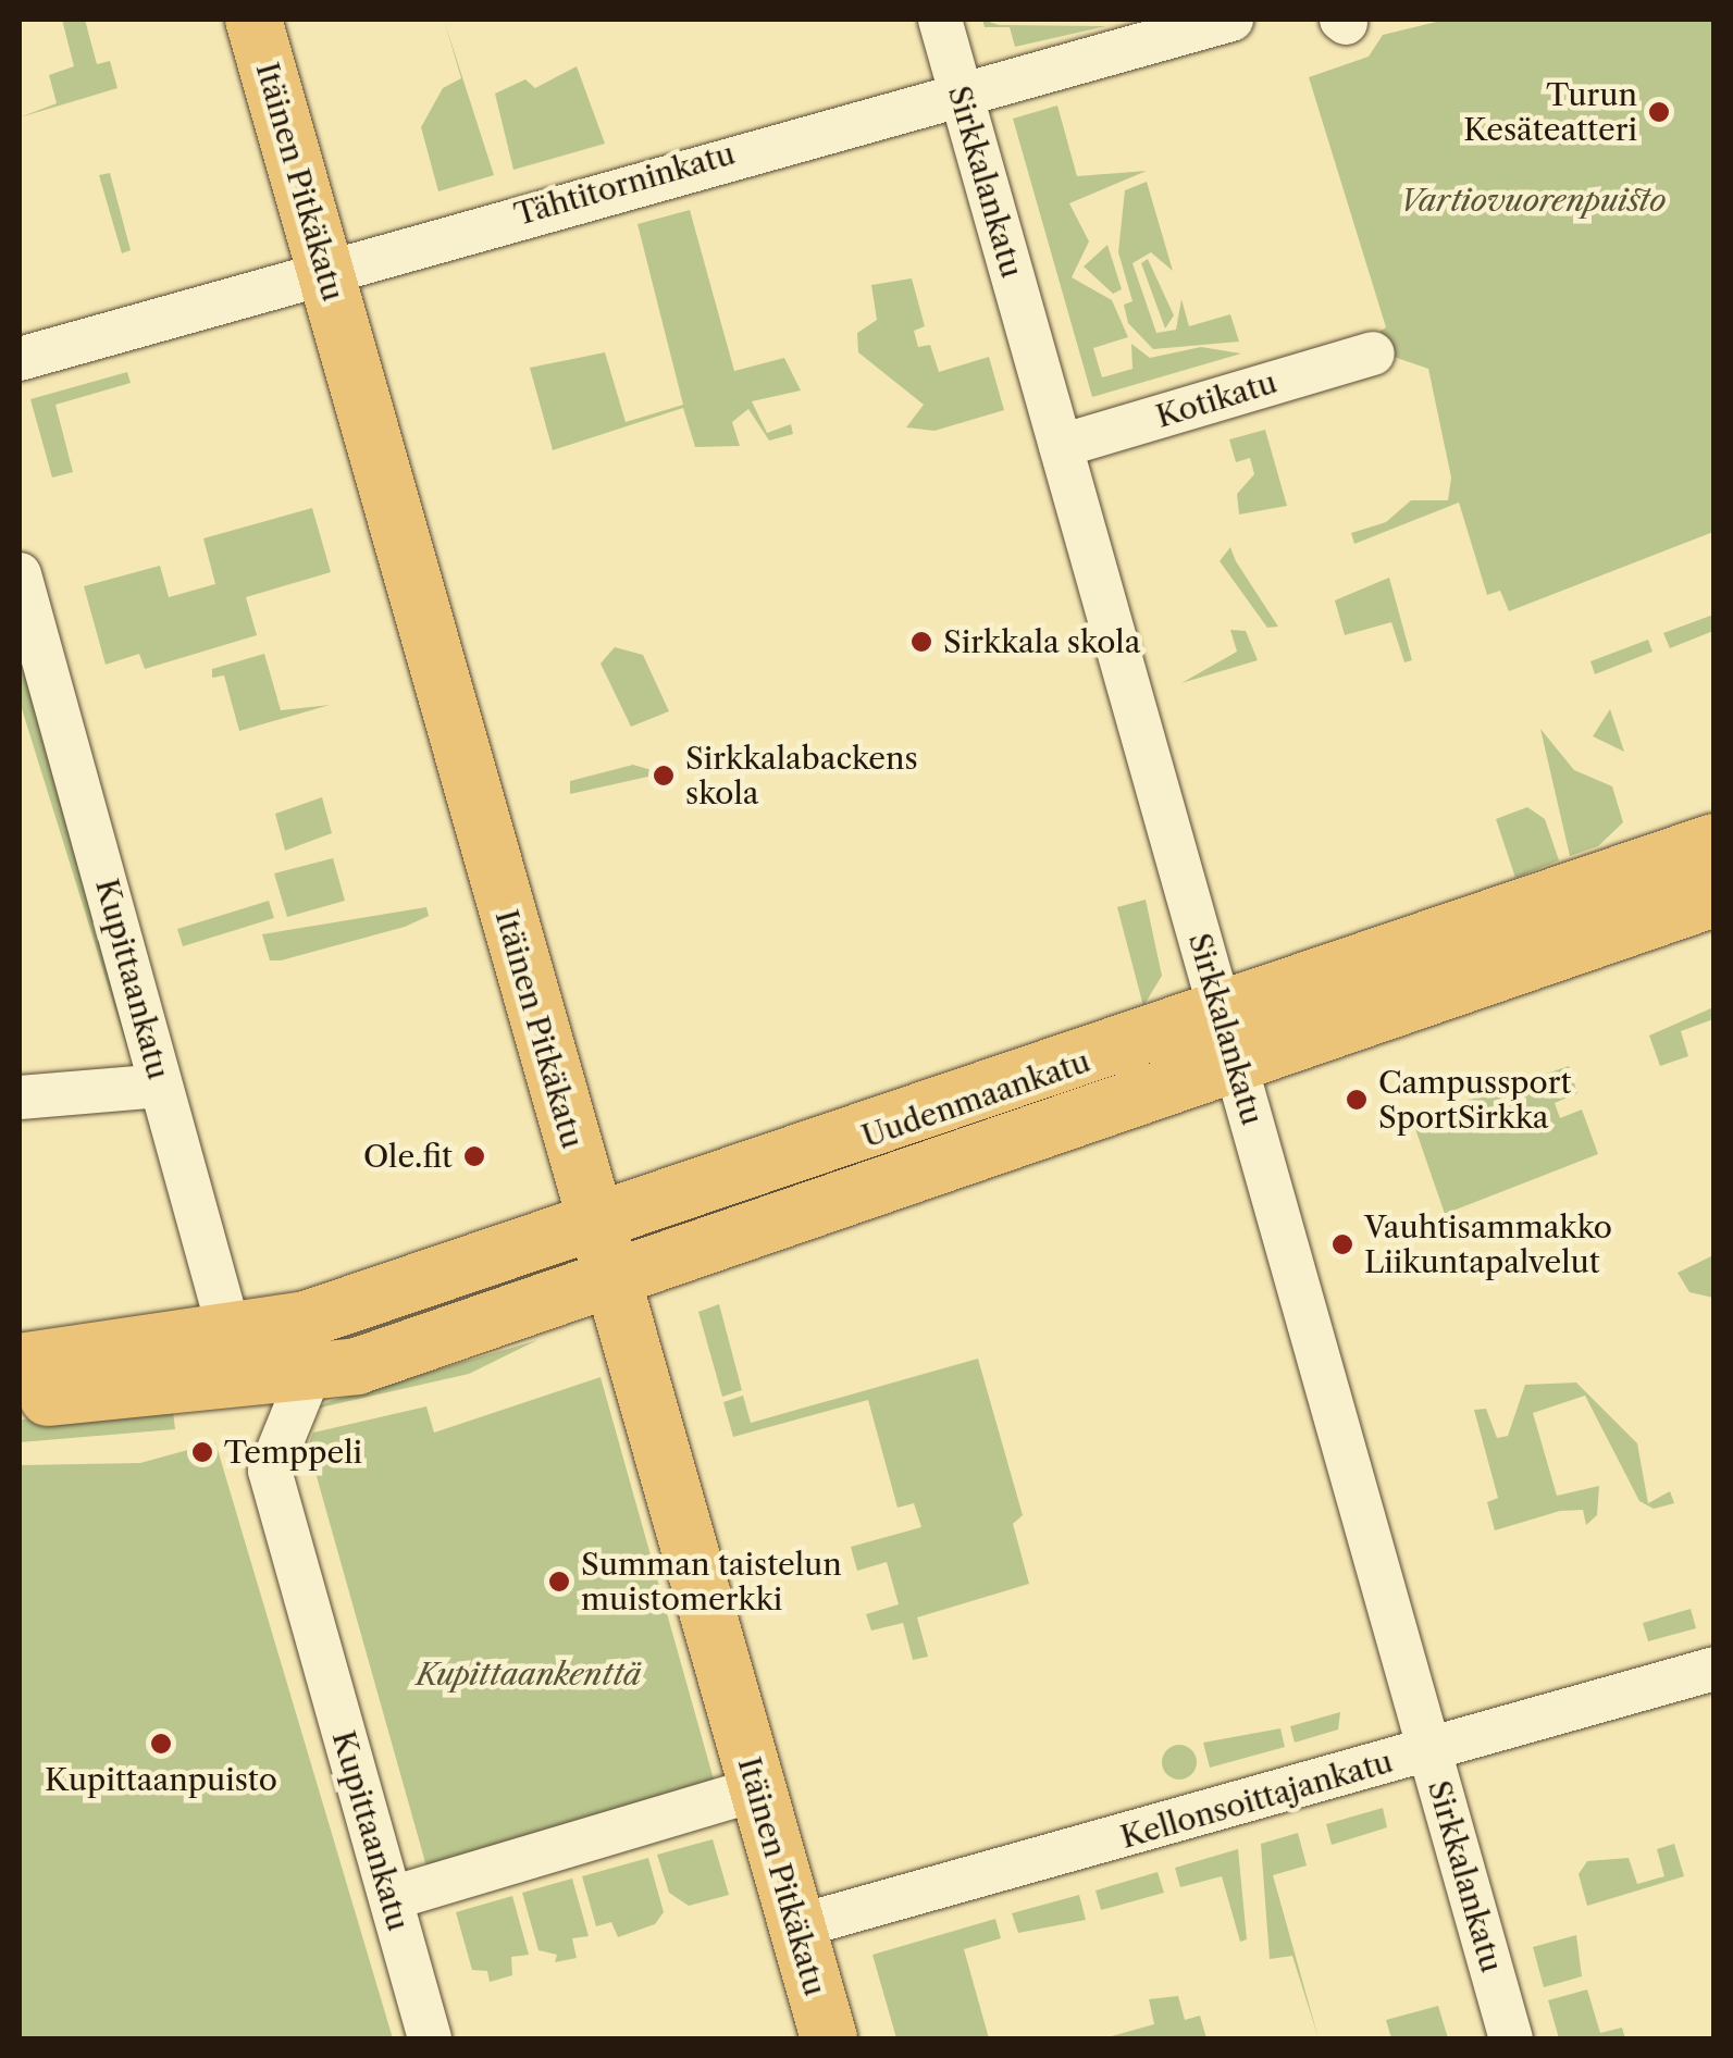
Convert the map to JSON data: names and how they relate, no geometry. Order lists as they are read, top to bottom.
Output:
{
  "streets": {
    "main road": ["Itäinen Pitkäkatu", "Uudenmaankatu"],
    "street": [
      "Sirkkalankatu",
      "Tähtitorninkatu",
      "Kotikatu",
      "Kupittaankatu",
      "Kellonsoittajankatu"
    ]
  },
  "crossings": [
    ["Itäinen Pitkäkatu", "Tähtitorninkatu"],
    ["Itäinen Pitkäkatu", "Uudenmaankatu"],
    ["Itäinen Pitkäkatu", "Kellonsoittajankatu"],
    ["Sirkkalankatu", "Tähtitorninkatu"],
    ["Sirkkalankatu", "Kotikatu"],
    ["Sirkkalankatu", "Uudenmaankatu"],
    ["Sirkkalankatu", "Kellonsoittajankatu"],
    ["Kupittaankatu", "Uudenmaankatu"]
  ],
  "parks": ["Vartiovuorenpuisto", "Kupittaankenttä"],
  "places": [
    "Turun Kesäteatteri",
    "Sirkkala skola",
    "Sirkkalabackens skola",
    "Campussport SportSirkka",
    "Ole.fit",
    "Vauhtisammakko Liikuntapalvelut",
    "Temppeli",
    "Summan taistelun muistomerkki",
    "Kupittaanpuisto"
  ]
}
